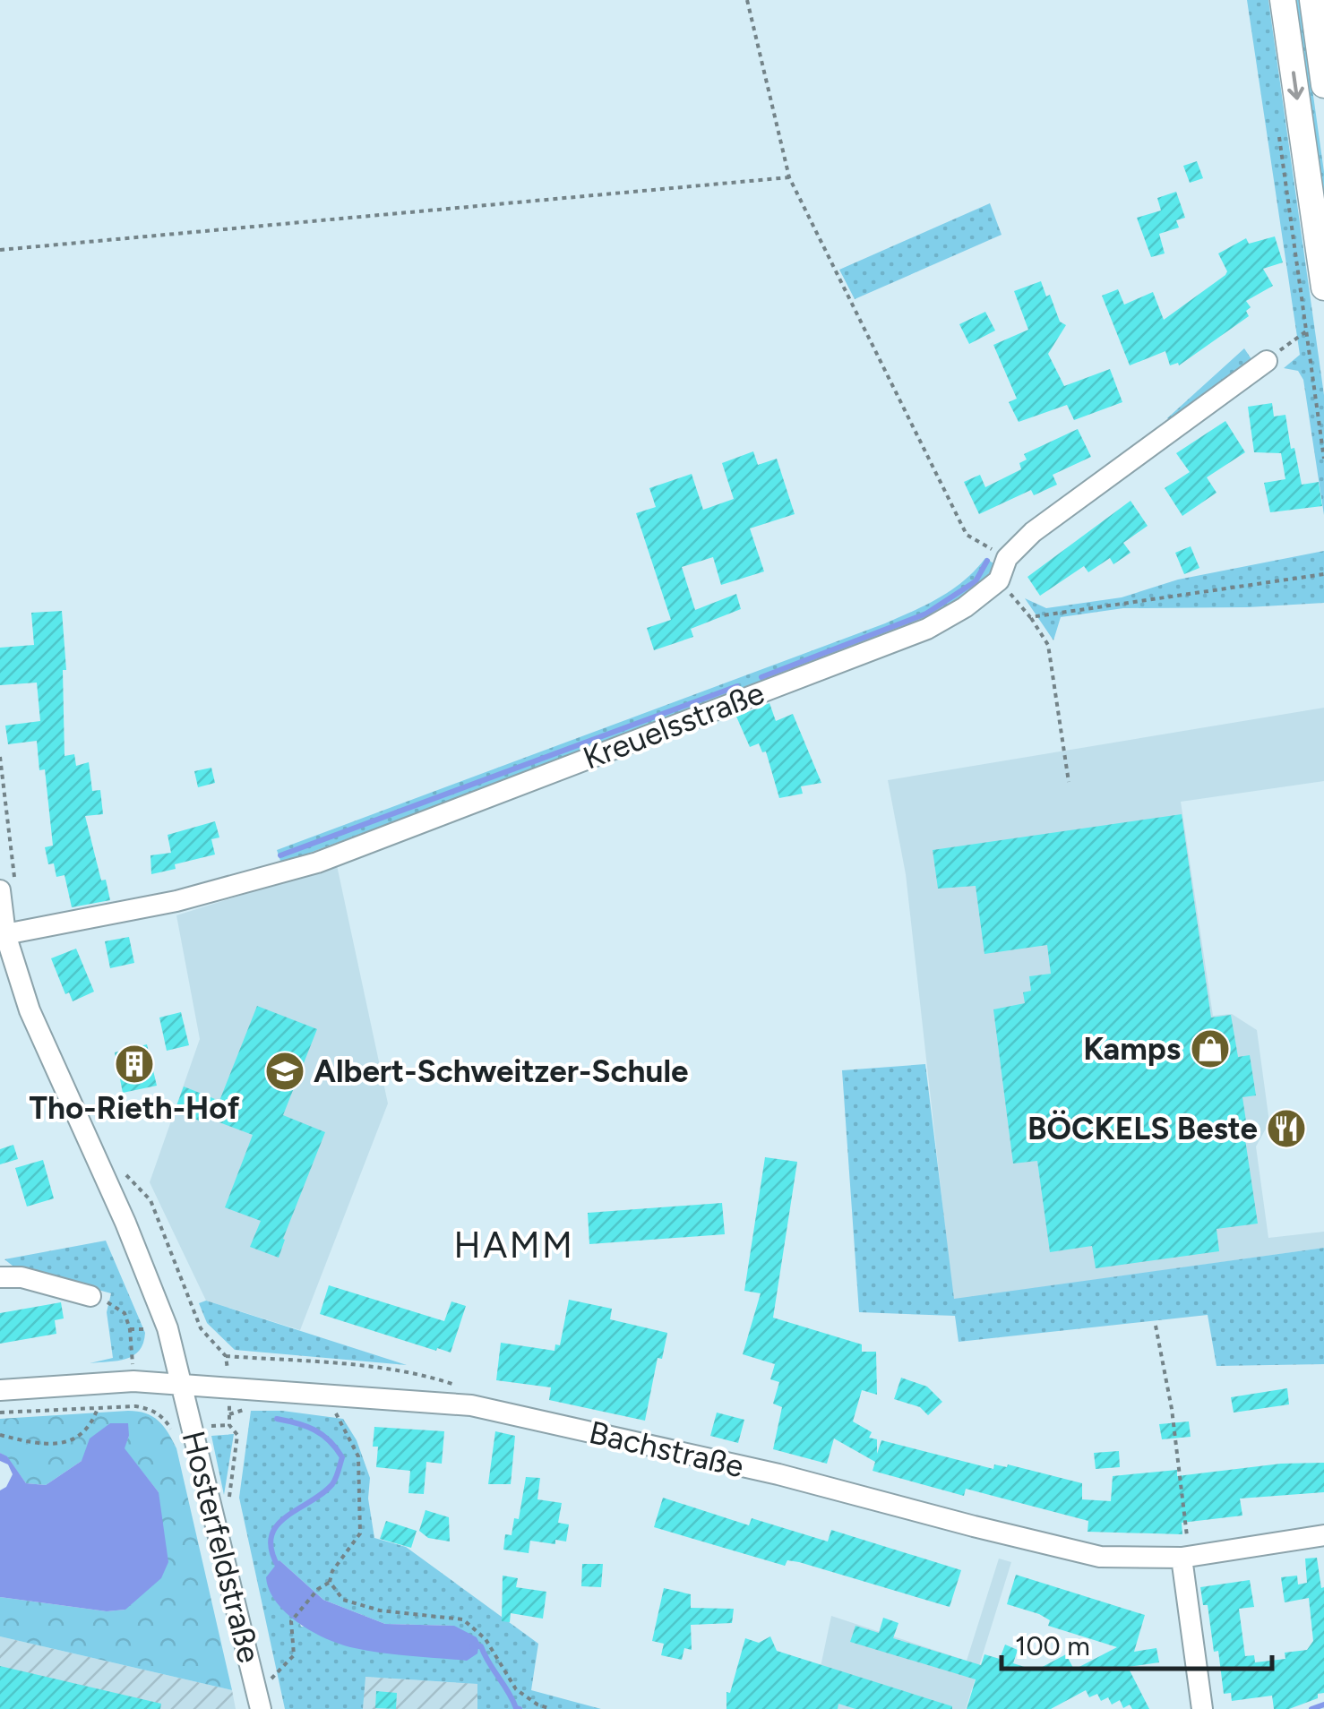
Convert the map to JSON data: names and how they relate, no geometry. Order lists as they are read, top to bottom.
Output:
{
  "streets": {
    "street": ["Kreuelsstraße", "Bachstraße", "Hosterfeldstraße"]
  },
  "crossings": [
    ["Kreuelsstraße", "Hosterfeldstraße"],
    ["Bachstraße", "Hosterfeldstraße"]
  ],
  "districts": ["HAMM"],
  "places": {
    "shop": ["Kamps"],
    "building": ["Tho-Rieth-Hof"],
    "school or university": ["Albert-Schweitzer-Schule"],
    "restaurant": ["BÖCKELS Beste"]
  },
  "scale_bar": "100 m"
}
